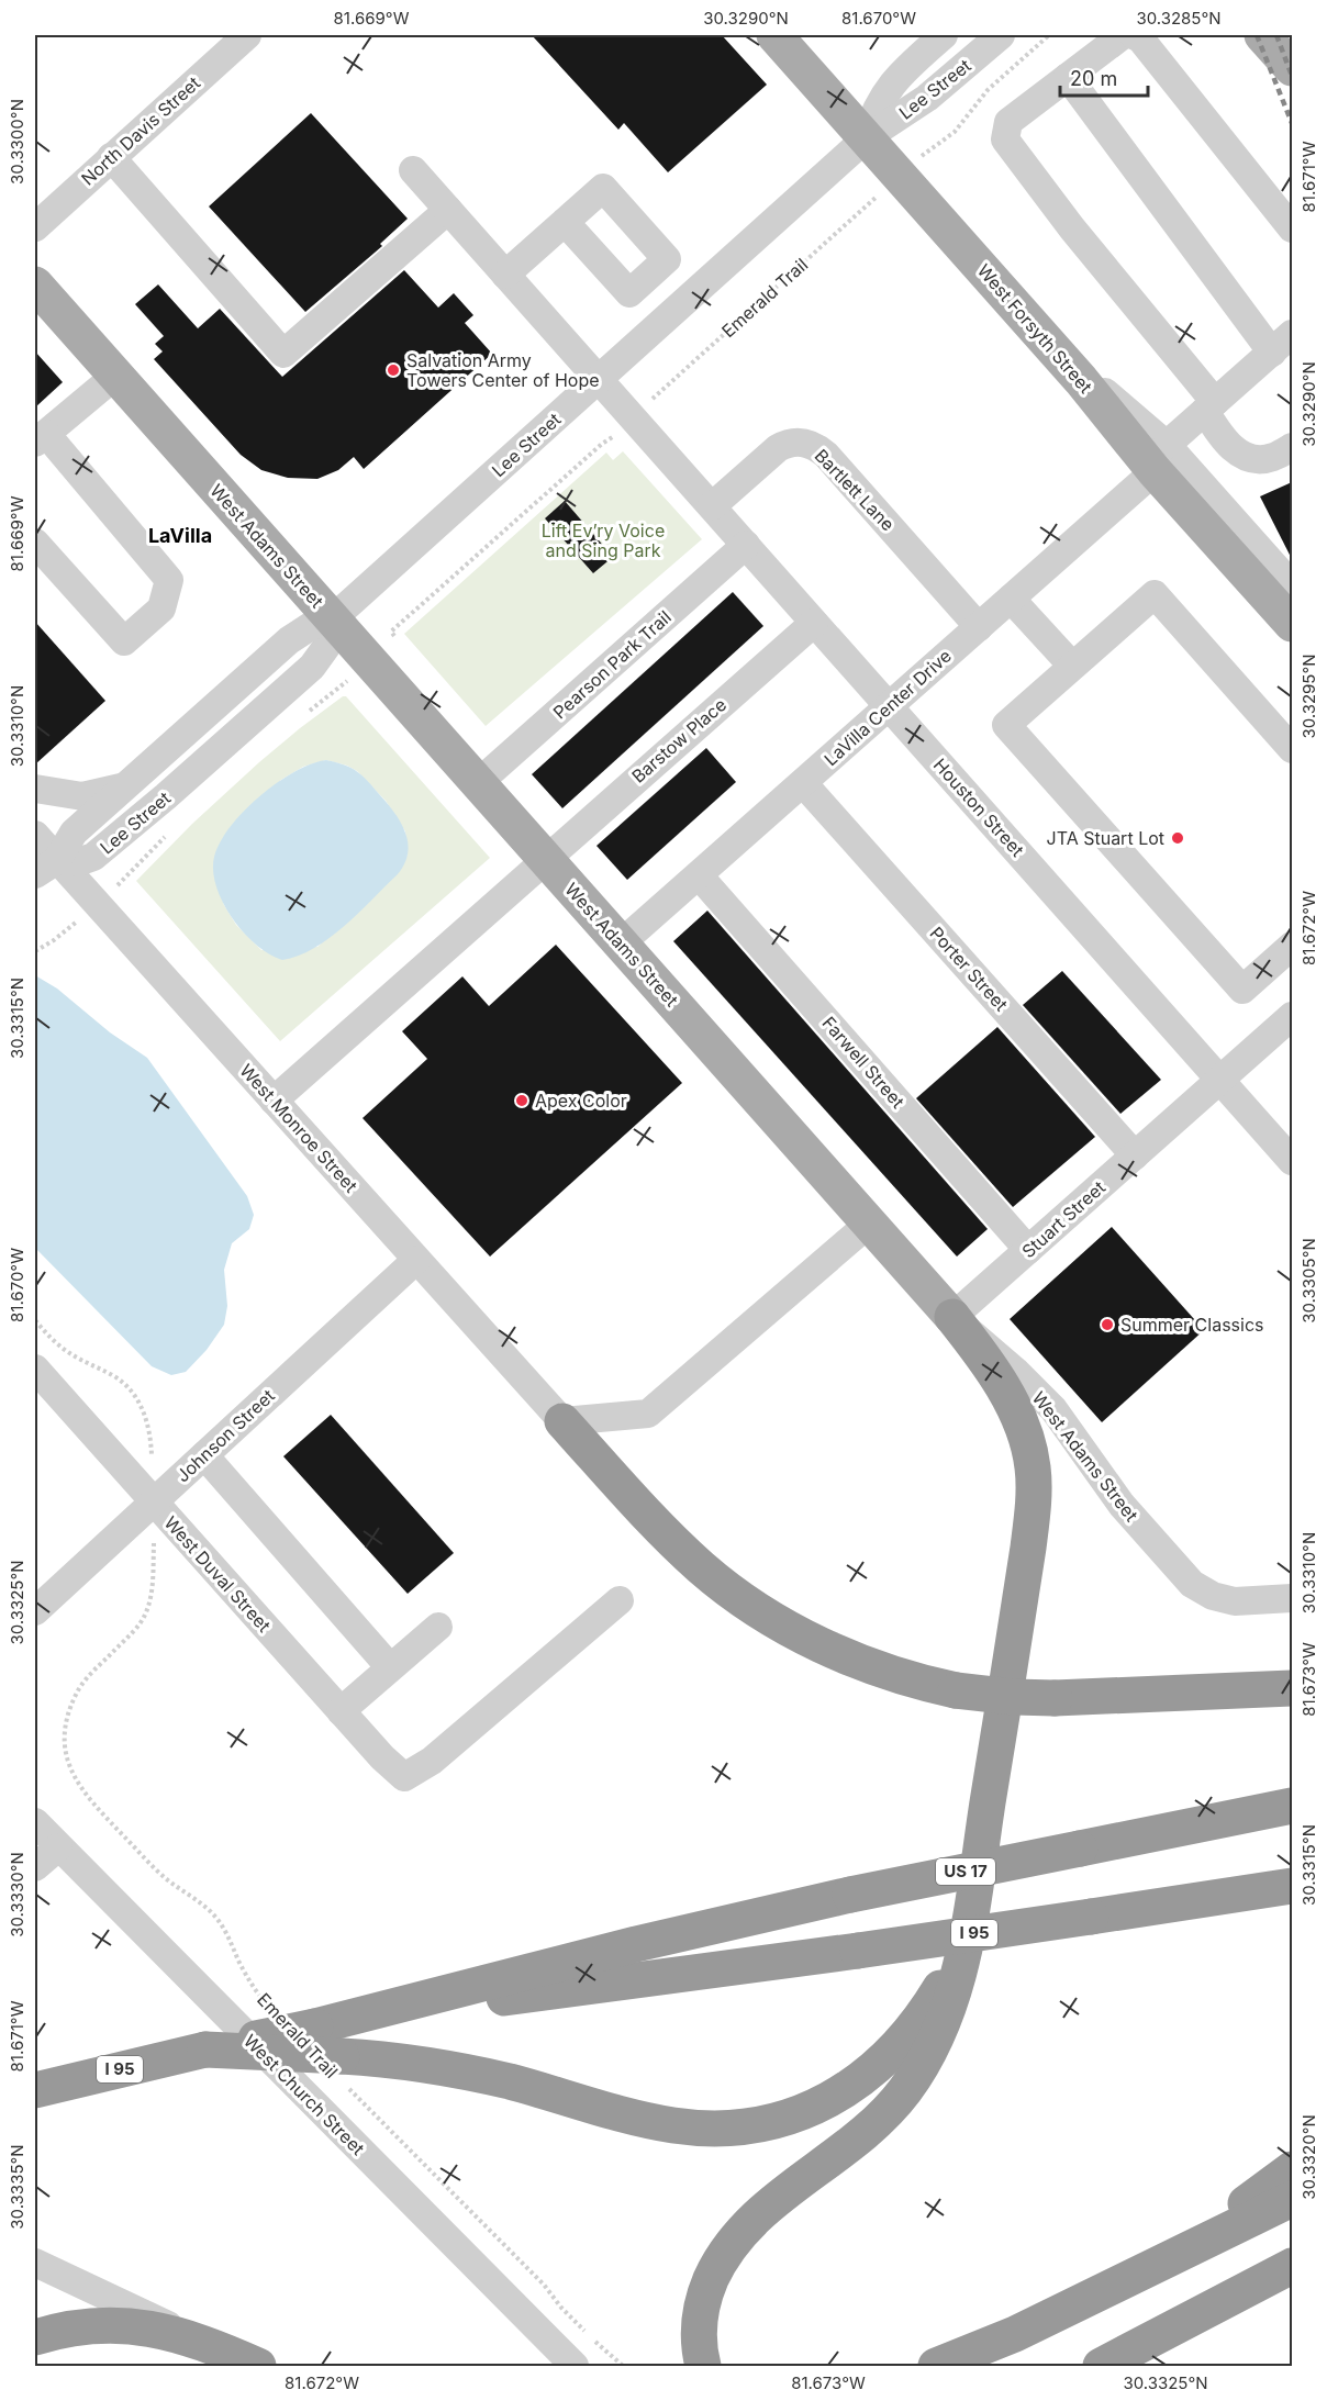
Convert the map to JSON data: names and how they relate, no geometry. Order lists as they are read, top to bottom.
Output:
{
  "streets": {
    "highway": ["US 17", "I 95"],
    "main road": ["West Forsyth Street", "West Adams Street"],
    "street": [
      "Lee Street",
      "North Davis Street",
      "Bartlett Lane",
      "Pearson Park Trail",
      "LaVilla Center Drive",
      "Barstow Place",
      "Houston Street",
      "Porter Street",
      "Farwell Street",
      "West Monroe Street",
      "Stuart Street",
      "Johnson Street",
      "West Duval Street",
      "West Church Street"
    ],
    "path": ["Emerald Trail"]
  },
  "crossings": [
    ["Lee Street", "West Forsyth Street"],
    ["Lee Street", "West Adams Street"],
    ["Lee Street", "Houston Street"],
    ["Lee Street", "West Monroe Street"],
    ["West Forsyth Street", "LaVilla Center Drive"],
    ["Bartlett Lane", "LaVilla Center Drive"],
    ["Bartlett Lane", "Houston Street"],
    ["West Adams Street", "Pearson Park Trail"],
    ["West Adams Street", "LaVilla Center Drive"],
    ["West Adams Street", "Barstow Place"],
    ["West Adams Street", "Stuart Street"],
    ["Pearson Park Trail", "Houston Street"],
    ["LaVilla Center Drive", "Houston Street"],
    ["LaVilla Center Drive", "Porter Street"],
    ["LaVilla Center Drive", "Farwell Street"],
    ["Barstow Place", "Houston Street"],
    ["Barstow Place", "West Monroe Street"],
    ["Houston Street", "Stuart Street"],
    ["Porter Street", "Stuart Street"],
    ["Farwell Street", "Stuart Street"],
    ["West Monroe Street", "Johnson Street"],
    ["Johnson Street", "West Duval Street"],
    ["US 17", "I 95"]
  ],
  "districts": ["LaVilla"],
  "parks": ["Lift Ev’ry Voice and Sing Park"],
  "places": [
    "Salvation Army Towers Center of Hope",
    "JTA Stuart Lot",
    "Apex Color",
    "Summer Classics"
  ],
  "scale_bar": "20 m",
  "coordinates": [
    "81.669°W",
    "30.3290°N",
    "81.670°W",
    "30.3285°N",
    "30.3300°N",
    "81.671°W",
    "30.3295°N",
    "30.3310°N",
    "81.672°W",
    "30.3315°N",
    "30.3305°N",
    "30.3325°N",
    "81.673°W",
    "30.3330°N",
    "30.3320°N",
    "30.3335°N"
  ]
}
